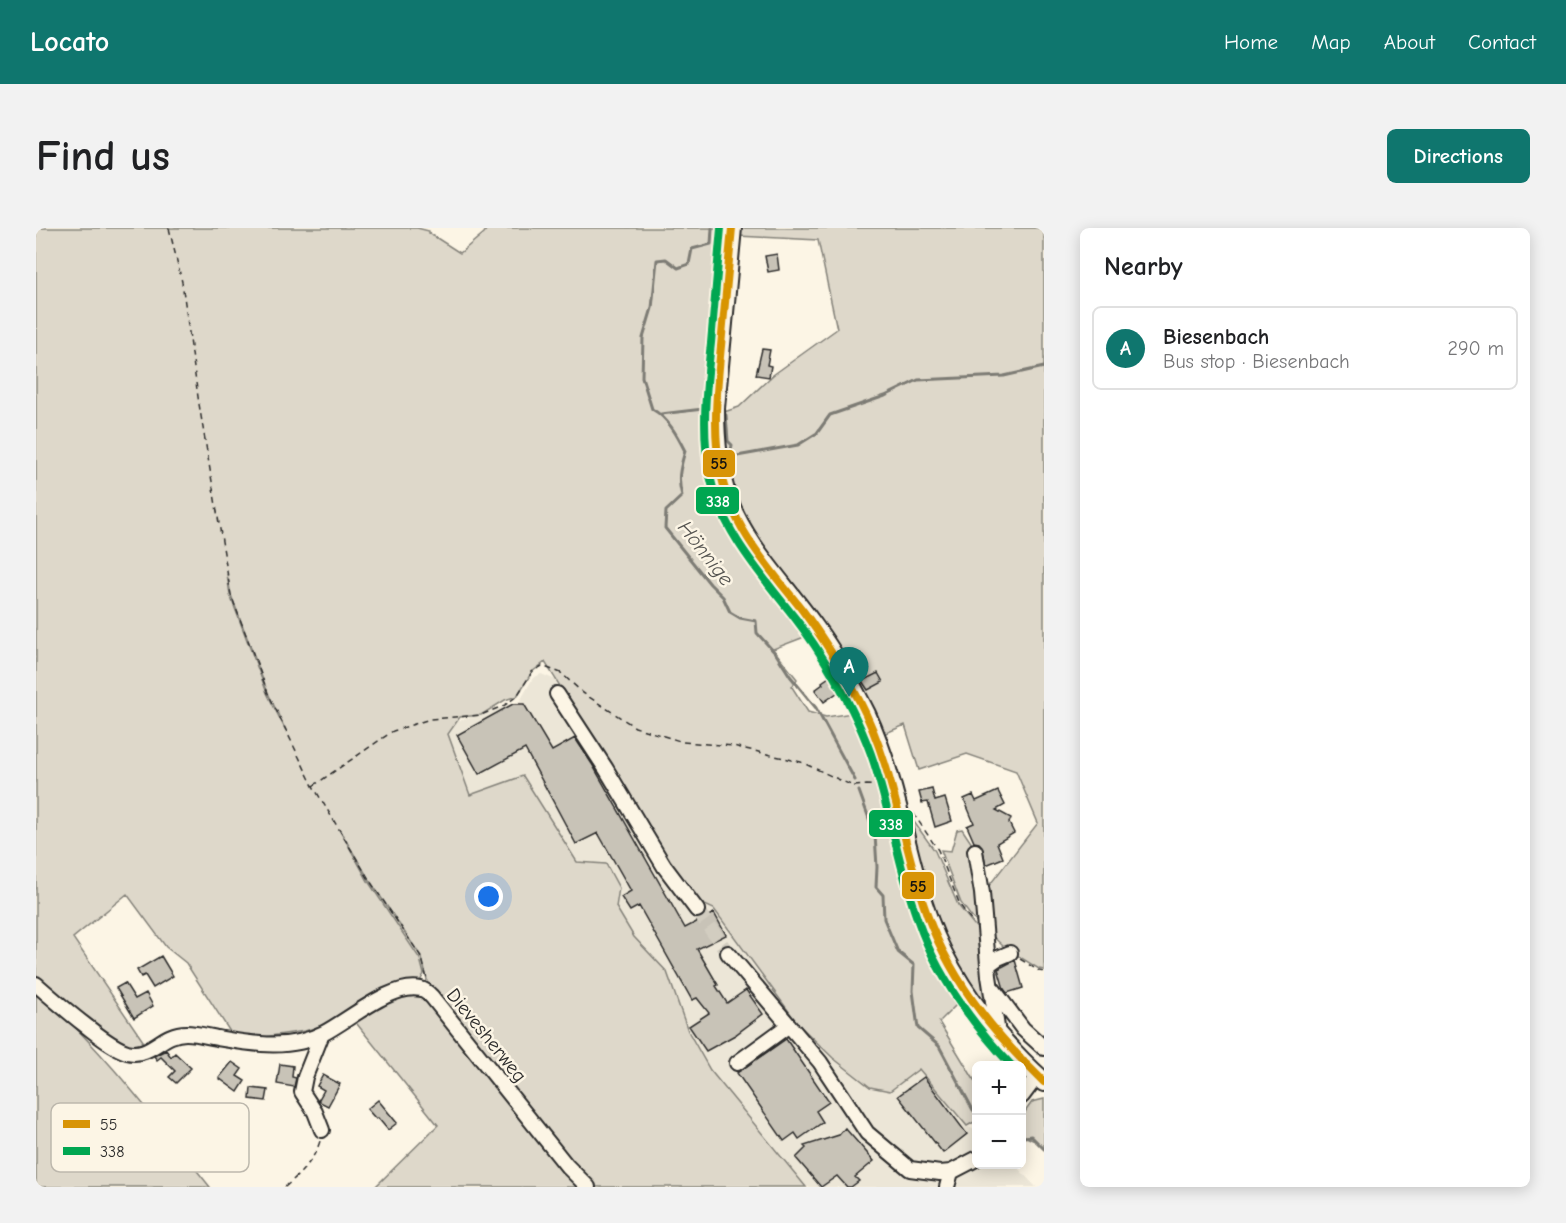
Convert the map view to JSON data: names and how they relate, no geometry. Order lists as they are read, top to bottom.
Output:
{
  "streets": {
    "street": ["Dievesherweg"]
  },
  "water": ["Hönnige"],
  "lines": ["transit line 55", "transit line 338"],
  "legend": ["55", "338"],
  "page": {
    "header": "Locato",
    "nav": [
      "Home",
      "Map",
      "About",
      "Contact"
    ],
    "buttons": "Directions",
    "title": "Find us",
    "heading": "Nearby",
    "list": [
      {
        "mark": "A",
        "name": "Biesenbach",
        "note": "Bus stop · Biesenbach",
        "value": "290 m"
      }
    ],
    "pins": "A",
    "map_buttons": ["+", "−"]
  }
}
